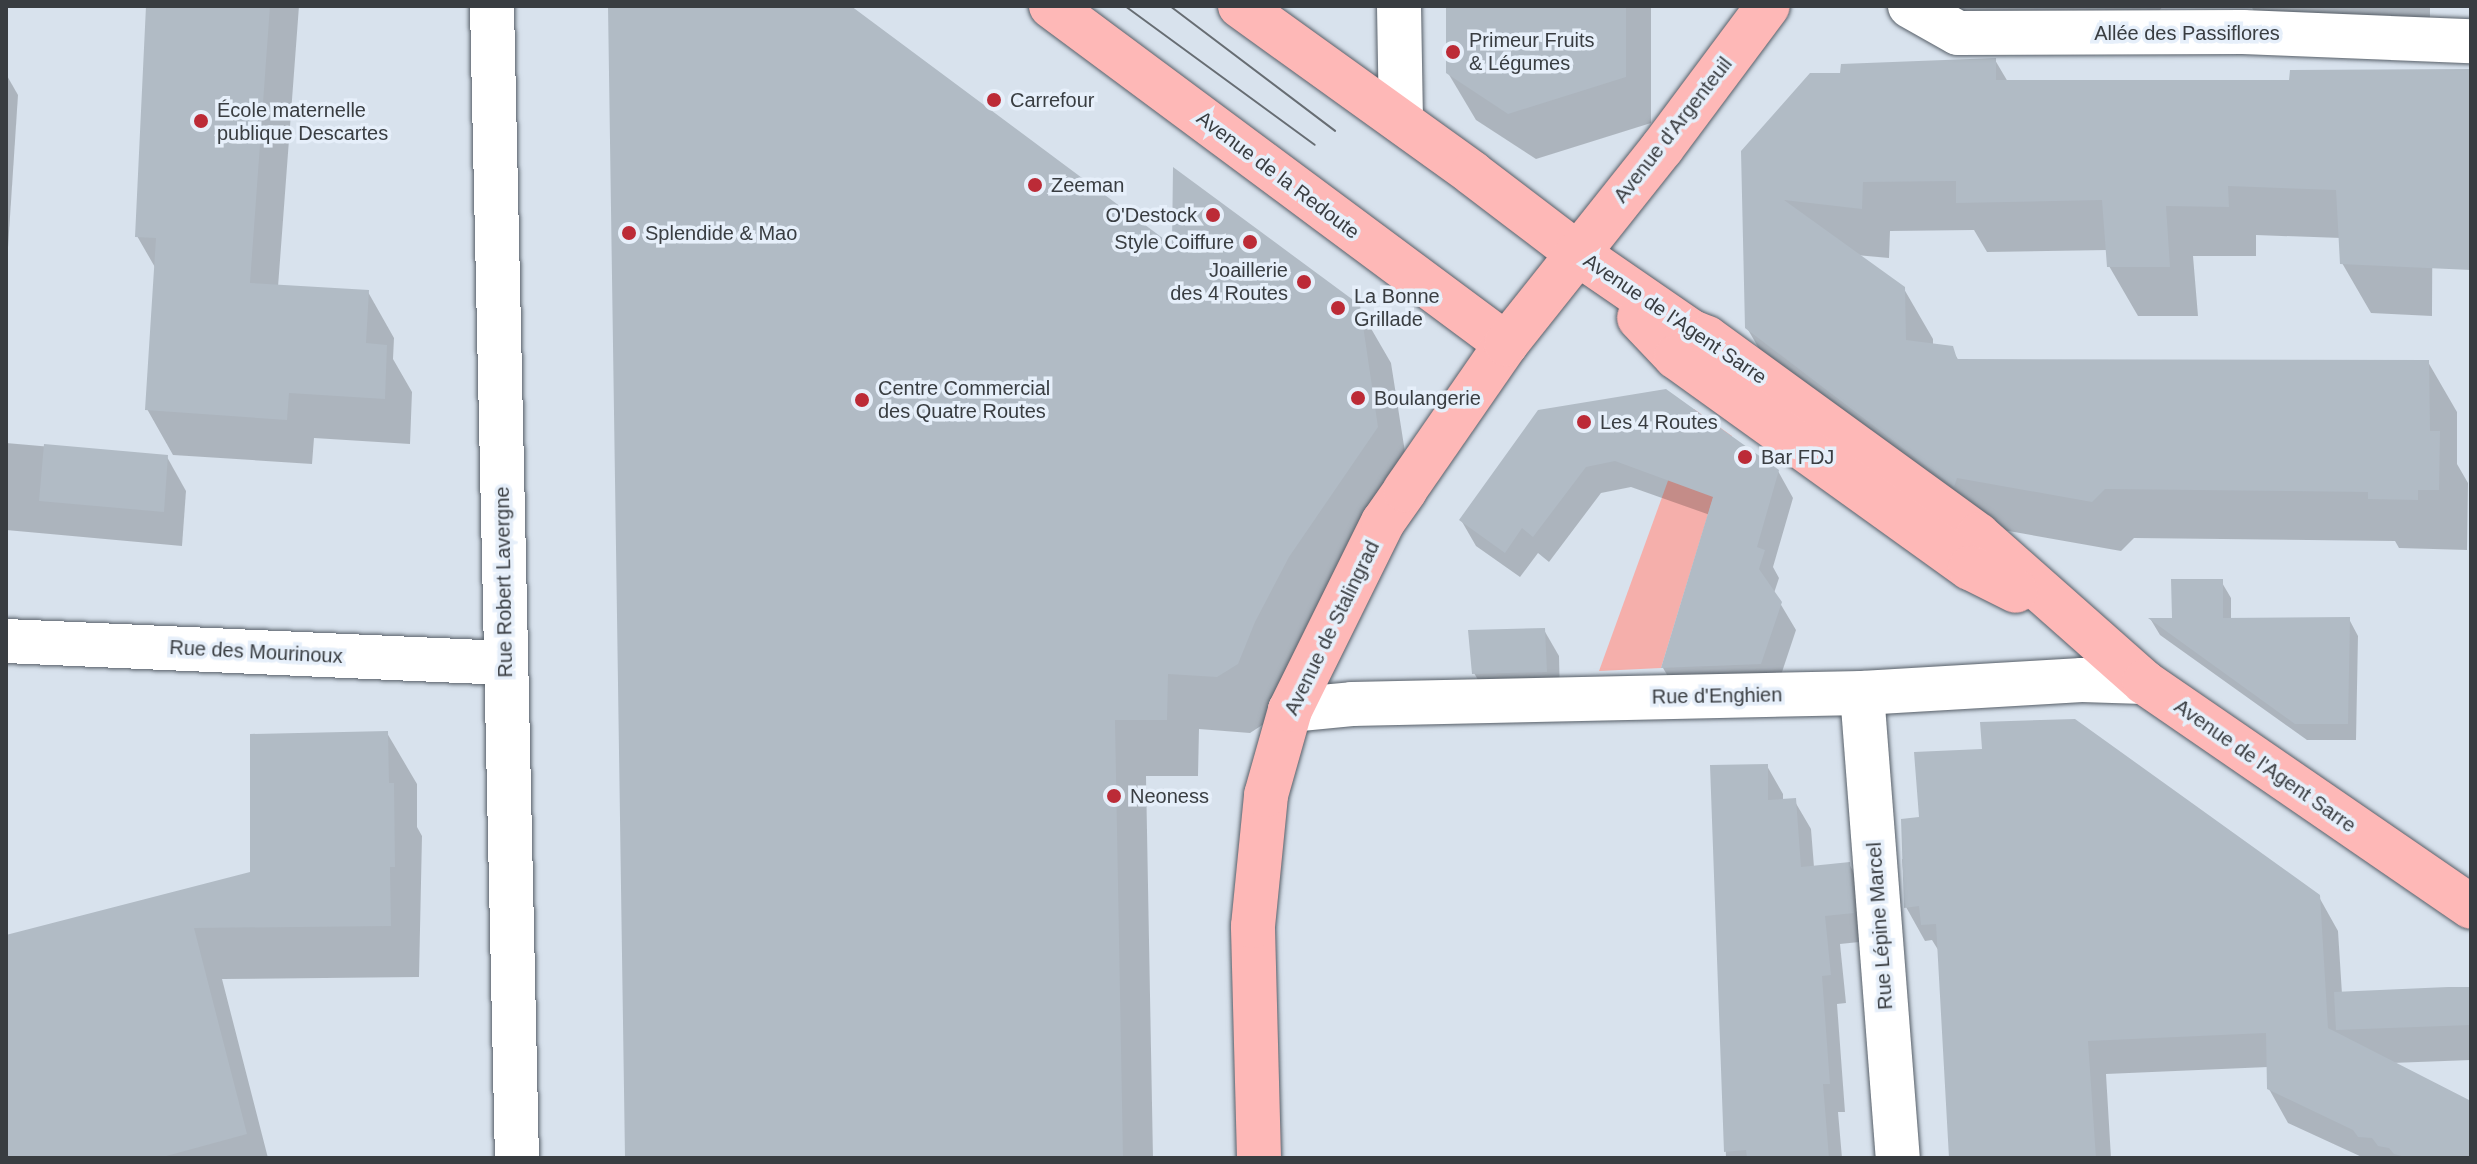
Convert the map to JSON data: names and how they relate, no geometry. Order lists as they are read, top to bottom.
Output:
{
  "streets": {
    "main road": [
      "Avenue d'Argenteuil",
      "Avenue de la Redoute",
      "Avenue de l'Agent Sarre",
      "Avenue de Stalingrad"
    ],
    "street": [
      "Allée des Passiflores",
      "Rue Robert Lavergne",
      "Rue des Mourinoux",
      "Rue d'Enghien",
      "Rue Lépine Marcel"
    ]
  },
  "crossings": [
    ["Avenue d'Argenteuil", "Avenue de l'Agent Sarre"],
    ["Avenue d'Argenteuil", "Avenue de Stalingrad"],
    ["Avenue de la Redoute", "Avenue de Stalingrad"],
    ["Avenue de l'Agent Sarre", "Avenue de Stalingrad"],
    ["Avenue de l'Agent Sarre", "Rue d'Enghien"],
    ["Rue Robert Lavergne", "Rue des Mourinoux"],
    ["Avenue de Stalingrad", "Rue d'Enghien"],
    ["Rue d'Enghien", "Rue Lépine Marcel"]
  ],
  "places": [
    "Primeur Fruits & Légumes",
    "Carrefour",
    "École maternelle publique Descartes",
    "Zeeman",
    "O'Destock",
    "Splendide & Mao",
    "Style Coiffure",
    "Joaillerie des 4 Routes",
    "La Bonne Grillade",
    "Boulangerie",
    "Centre Commercial des Quatre Routes",
    "Les 4 Routes",
    "Bar FDJ",
    "Neoness"
  ]
}
